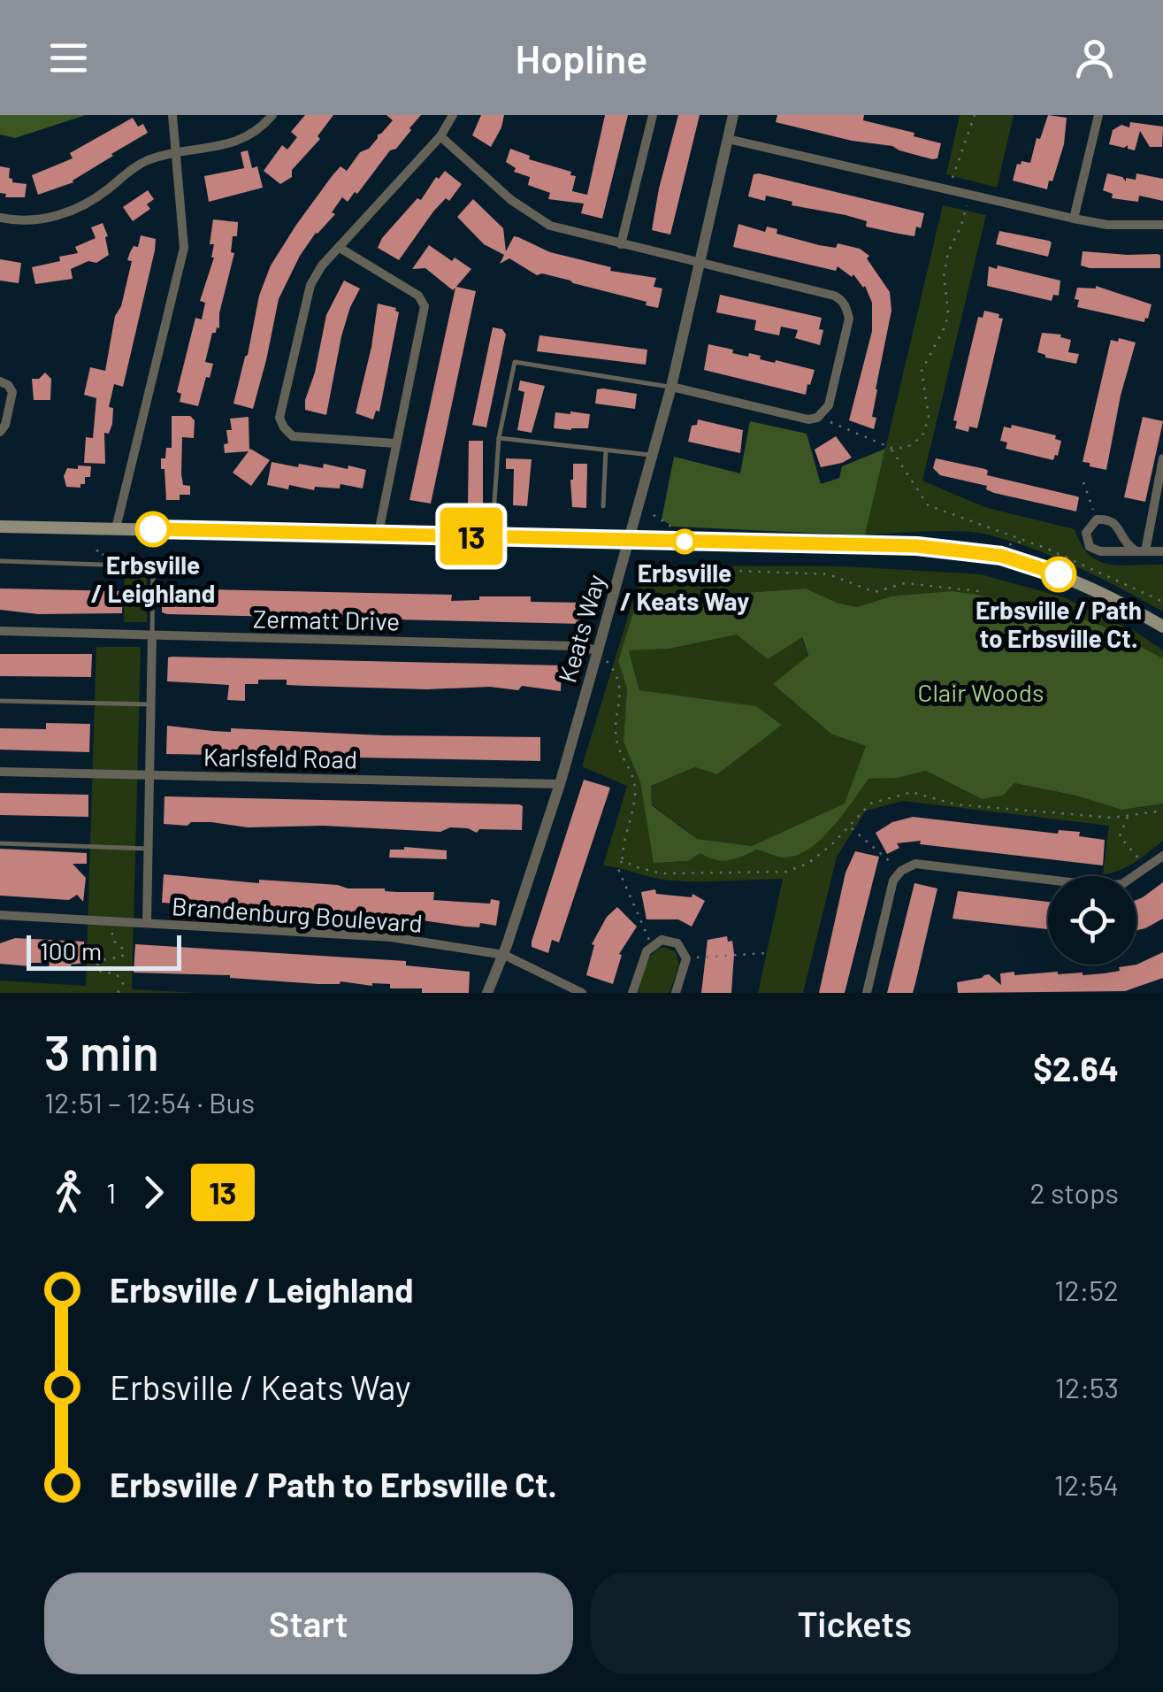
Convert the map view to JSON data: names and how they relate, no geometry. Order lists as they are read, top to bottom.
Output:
{
  "streets": {
    "street": [
      "Zermatt Drive",
      "Keats Way",
      "Karlsfeld Road",
      "Brandenburg Boulevard"
    ]
  },
  "crossings": [
    ["Zermatt Drive", "Keats Way"],
    ["Keats Way", "Karlsfeld Road"],
    ["Keats Way", "Brandenburg Boulevard"]
  ],
  "parks": ["Clair Woods"],
  "places": ["Erbsville / Leighland", "Erbsville / Keats Way", "Erbsville / Path to Erbsville Ct."],
  "lines": ["bus line 13"],
  "scale_bar": "100 m",
  "page": {
    "header": "Hopline",
    "on_map": "13",
    "scale": "100 m",
    "heading": ["3 min", "12:51 – 12:54 · Bus", "$2.64"],
    "legs": ["1", "13", "2 stops"],
    "list": [
      {
        "name": "Erbsville / Leighland",
        "value": "12:52"
      },
      {
        "name": "Erbsville / Keats Way",
        "value": "12:53"
      },
      {
        "name": "Erbsville / Path to Erbsville Ct.",
        "value": "12:54"
      }
    ],
    "buttons": ["Start", "Tickets"]
  }
}
